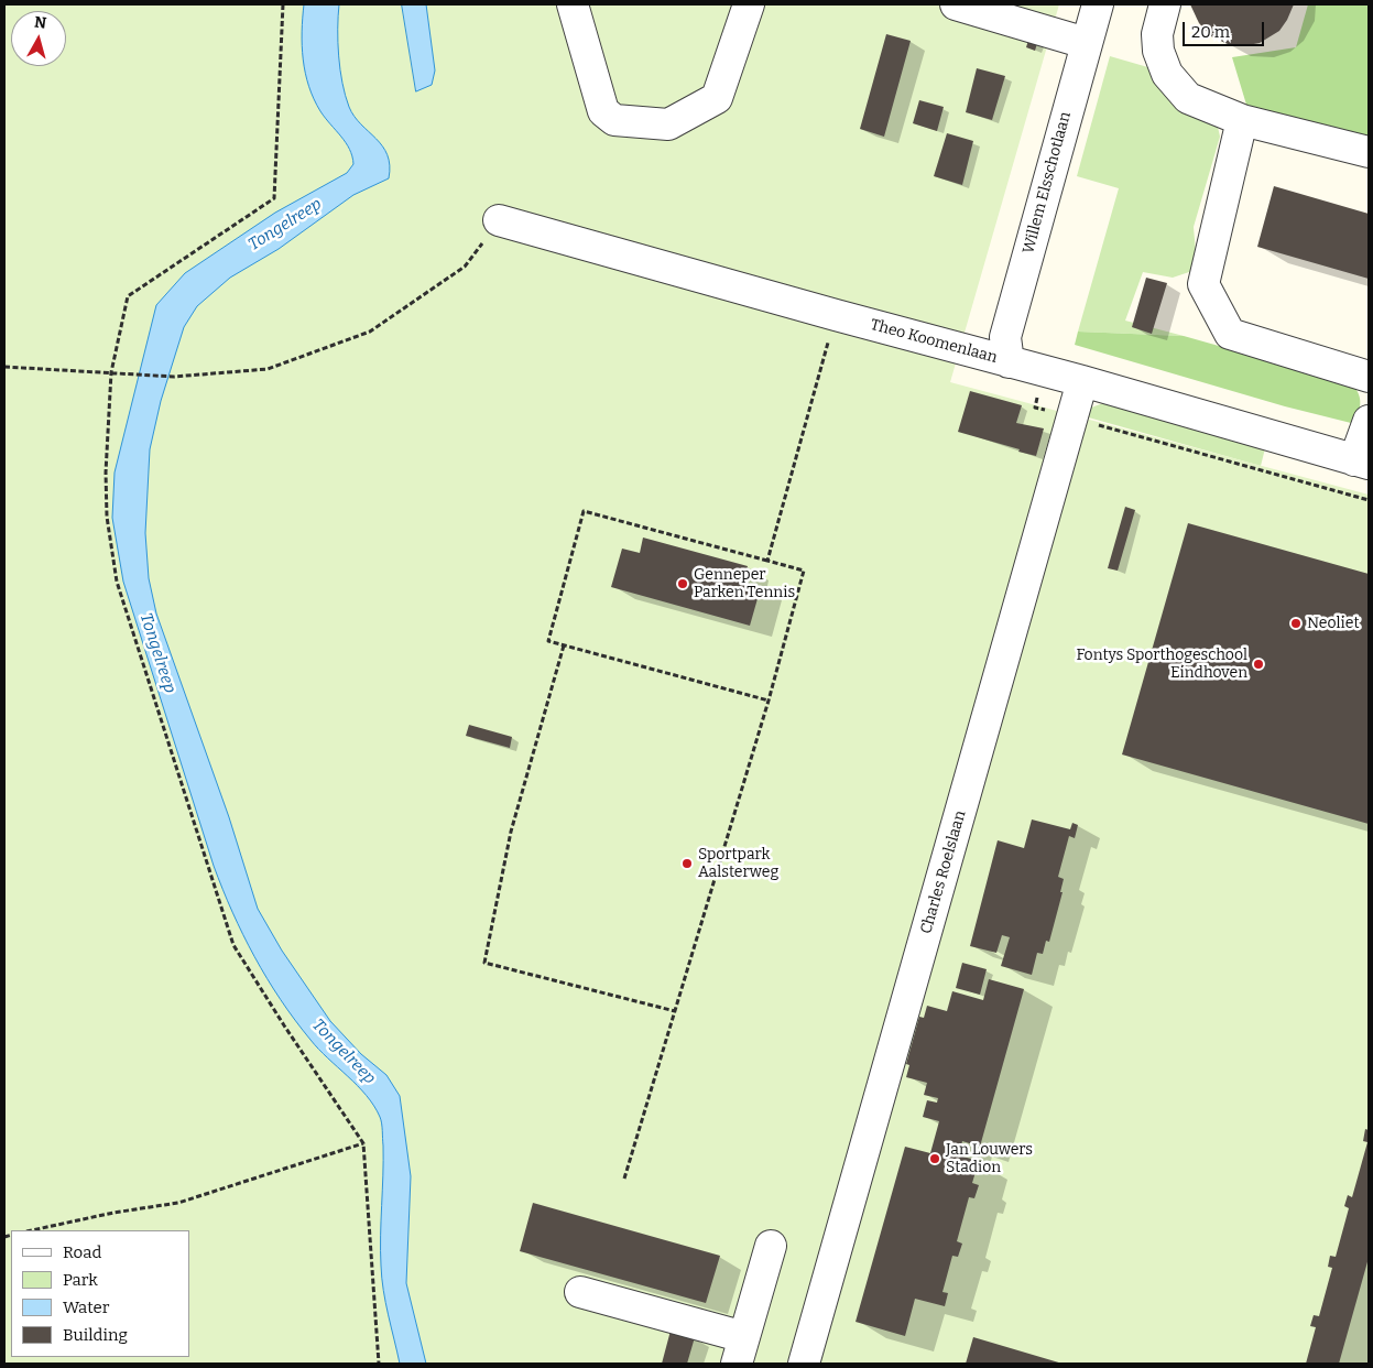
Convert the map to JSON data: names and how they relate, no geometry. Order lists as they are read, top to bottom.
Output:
{
  "streets": {
    "street": ["Willem Elsschotlaan", "Theo Koomenlaan", "Charles Roelslaan"]
  },
  "crossings": [
    ["Willem Elsschotlaan", "Theo Koomenlaan"],
    ["Theo Koomenlaan", "Charles Roelslaan"]
  ],
  "water": ["Tongelreep"],
  "places": [
    "Genneper Parken Tennis",
    "Neoliet",
    "Fontys Sporthogeschool Eindhoven",
    "Sportpark Aalsterweg",
    "Jan Louwers Stadion"
  ],
  "legend": [
    "Road",
    "Park",
    "Water",
    "Building"
  ],
  "scale_bar": "20 m",
  "north": "top"
}
